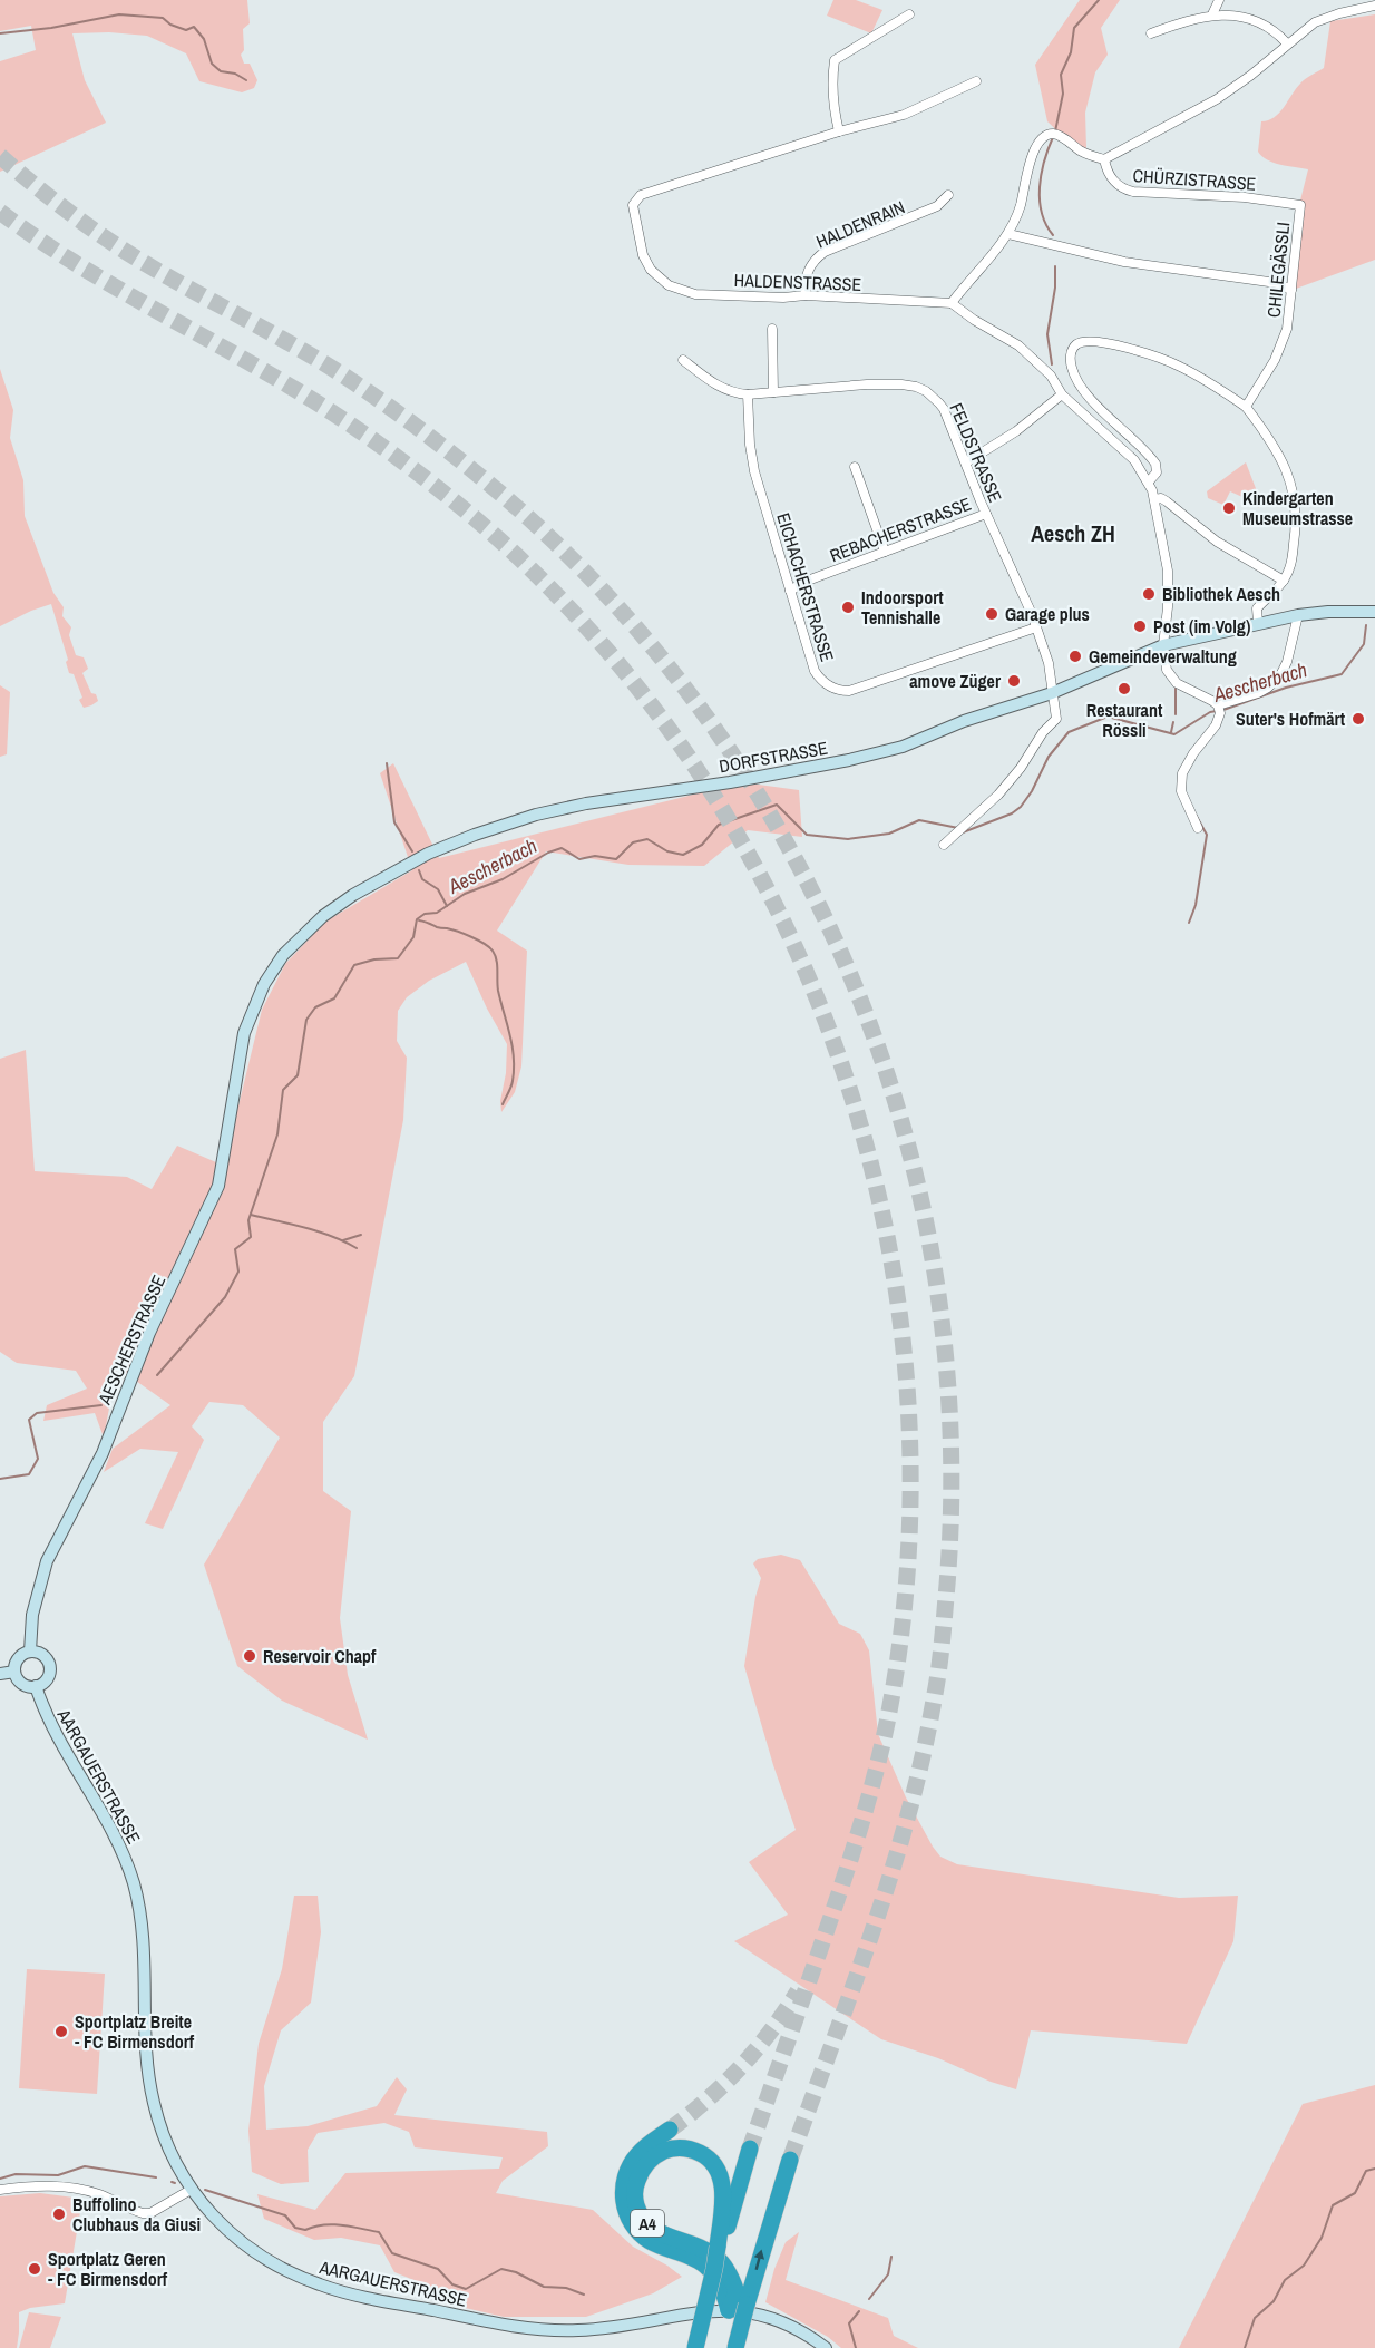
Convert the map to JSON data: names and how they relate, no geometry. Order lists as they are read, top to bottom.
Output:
{
  "streets": {
    "highway": ["A4"],
    "street": [
      "CHÜRZISTRASSE",
      "HALDENRAIN",
      "CHILEGÄSSLI",
      "HALDENSTRASSE",
      "FELDSTRASSE",
      "REBACHERSTRASSE",
      "EICHACHERSTRASSE",
      "DORFSTRASSE",
      "AESCHERSTRASSE",
      "AARGAUERSTRASSE"
    ]
  },
  "crossings": [
    ["CHÜRZISTRASSE", "CHILEGÄSSLI"],
    ["HALDENRAIN", "HALDENSTRASSE"],
    ["FELDSTRASSE", "REBACHERSTRASSE"],
    ["FELDSTRASSE", "EICHACHERSTRASSE"],
    ["FELDSTRASSE", "DORFSTRASSE"],
    ["REBACHERSTRASSE", "EICHACHERSTRASSE"],
    ["DORFSTRASSE", "AESCHERSTRASSE"],
    ["AESCHERSTRASSE", "AARGAUERSTRASSE"],
    ["AARGAUERSTRASSE", "A4"]
  ],
  "districts": ["Aesch ZH"],
  "water": ["Aescherbach"],
  "places": [
    "Kindergarten Museumstrasse",
    "Bibliothek Aesch",
    "Indoorsport Tennishalle",
    "Garage plus",
    "Post (im Volg)",
    "Gemeindeverwaltung",
    "amove Züger",
    "Restaurant Rössli",
    "Suter's Hofmärt",
    "Reservoir Chapf",
    "Sportplatz Breite - FC Birmensdorf",
    "Buffolino Clubhaus da Giusi",
    "Sportplatz Geren - FC Birmensdorf"
  ]
}
